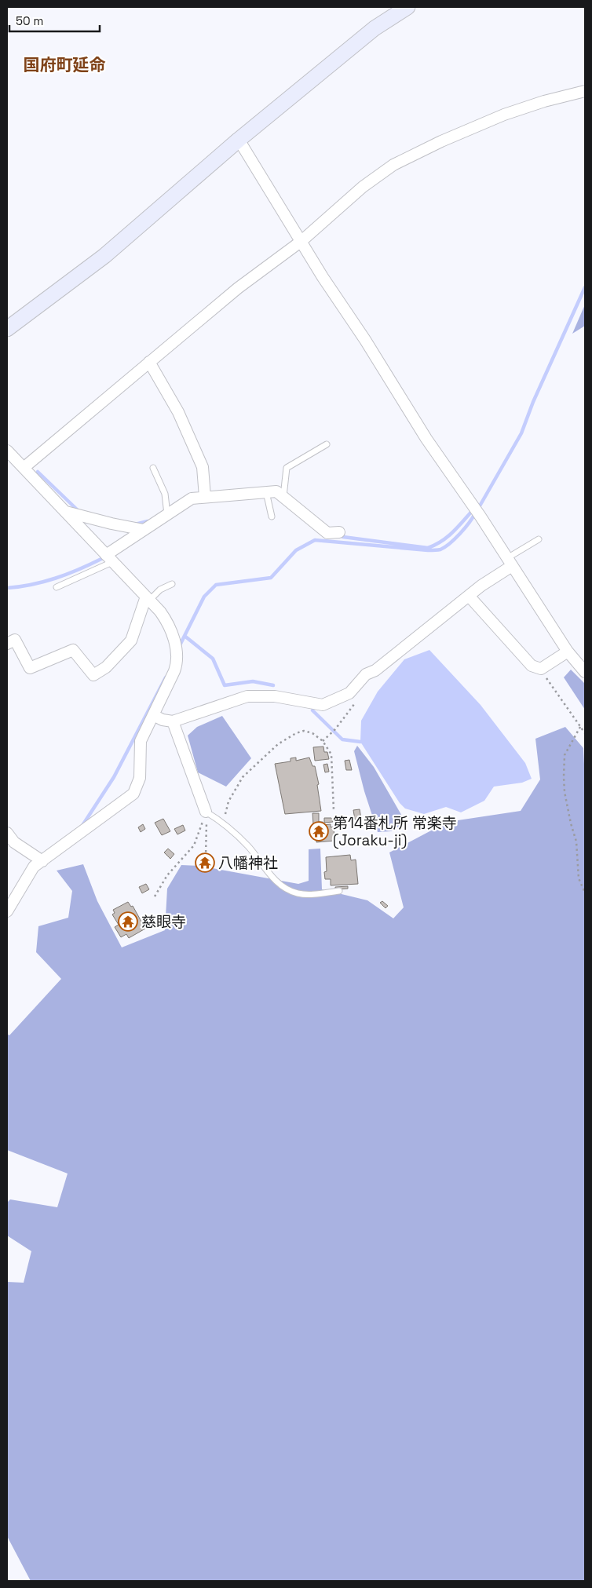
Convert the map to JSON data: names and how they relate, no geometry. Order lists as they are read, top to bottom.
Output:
{
  "districts": ["国府町延命"],
  "places": {
    "temple": ["第14番札所 常楽寺 (Joraku-ji)", "八幡神社", "慈眼寺"]
  },
  "scale_bar": "50 m"
}
